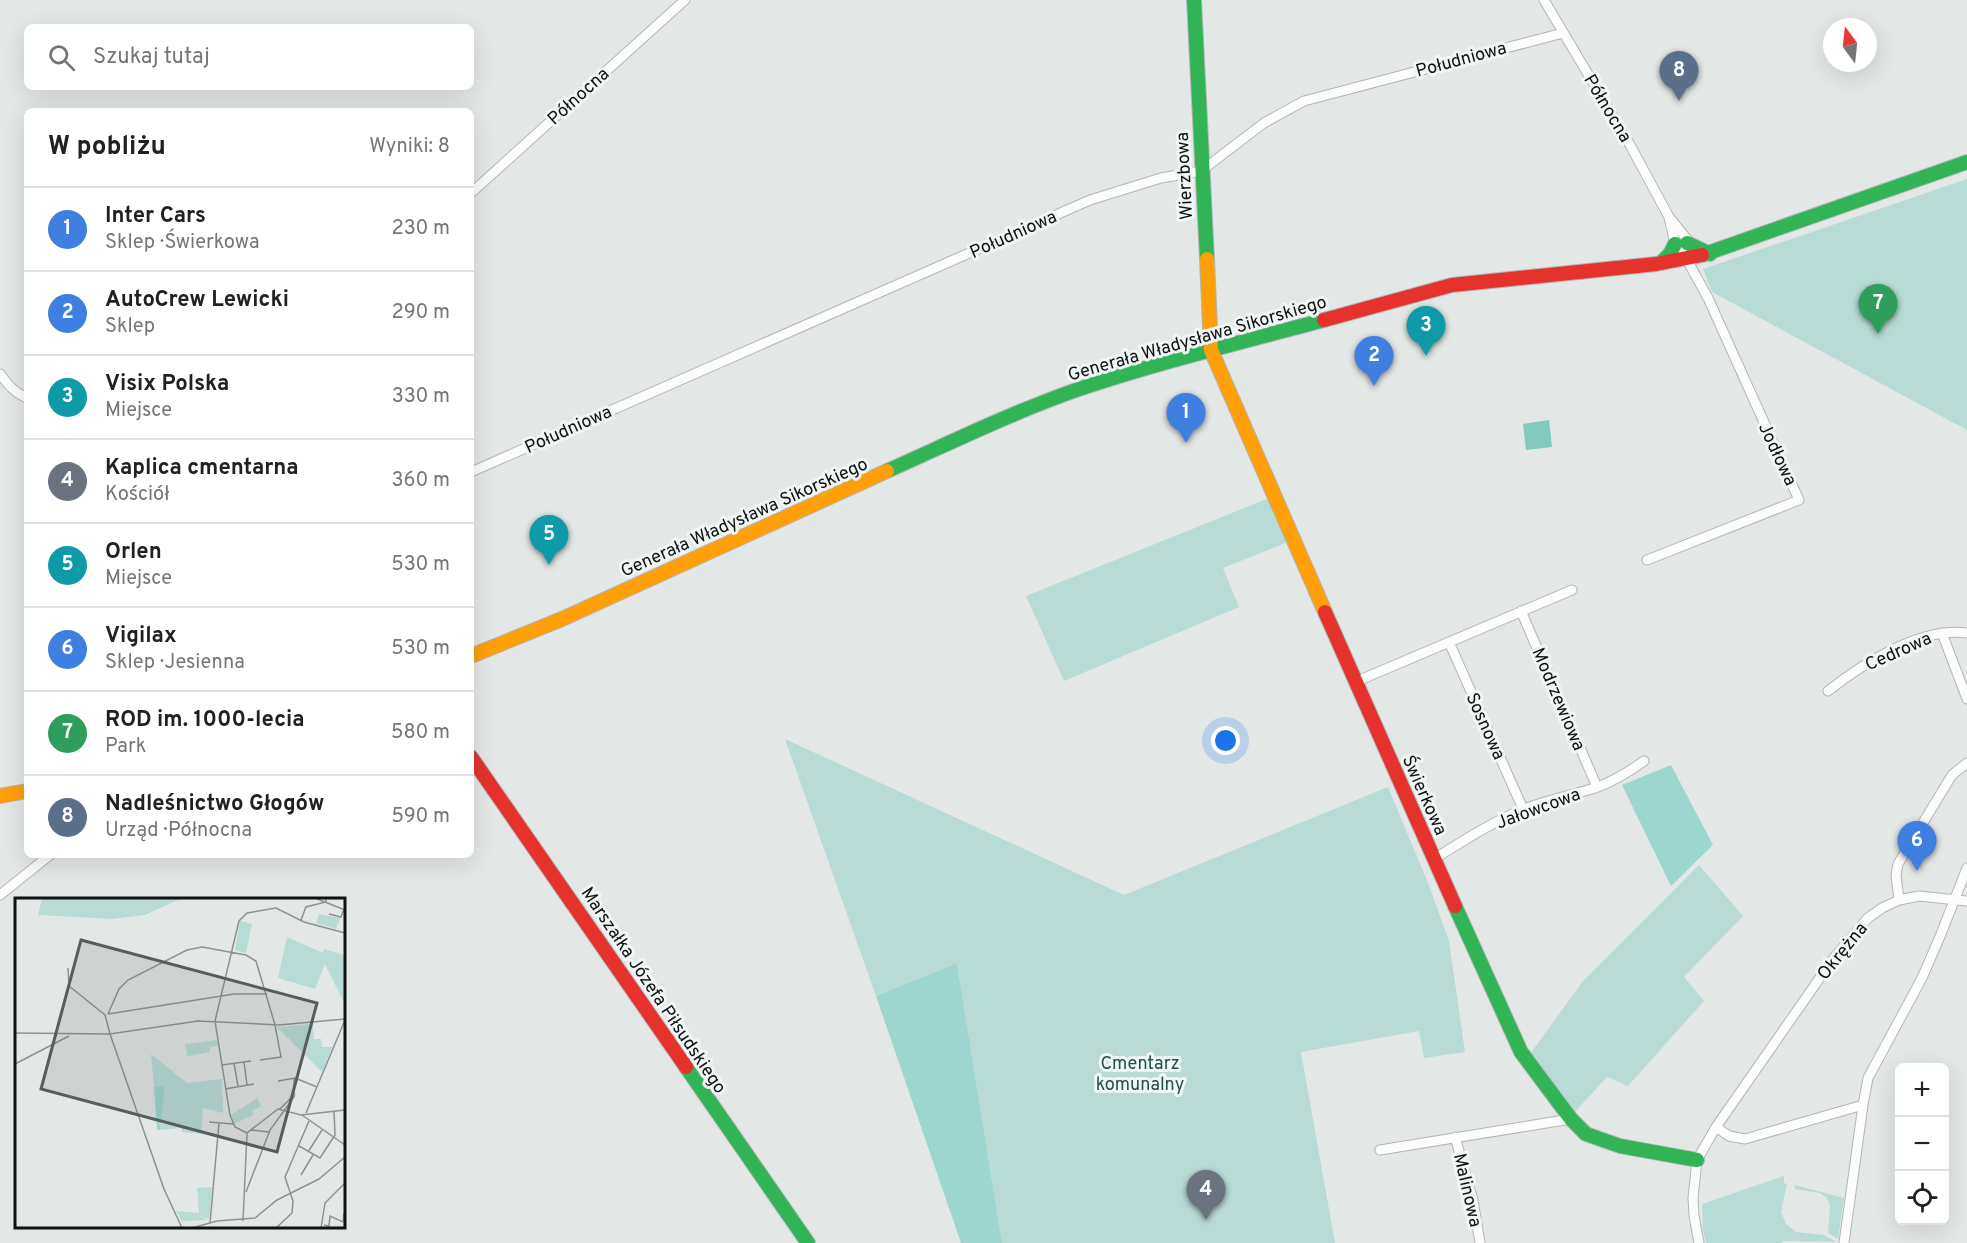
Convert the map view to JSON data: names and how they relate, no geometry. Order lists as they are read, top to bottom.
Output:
{
  "streets": {
    "street": [
      "Południowa",
      "Północna",
      "Wierzbowa",
      "Generała Władysława Sikorskiego",
      "Jodłowa",
      "Cedrowa",
      "Modrzewiowa",
      "Sosnowa",
      "Świerkowa",
      "Jałowcowa",
      "Okrężna",
      "Marszałka Józefa Piłsudskiego",
      "Malinowa"
    ]
  },
  "crossings": [
    ["Południowa", "Północna"],
    ["Południowa", "Wierzbowa"],
    ["Północna", "Generała Władysława Sikorskiego"],
    ["Północna", "Jodłowa"],
    ["Wierzbowa", "Generała Władysława Sikorskiego"],
    ["Wierzbowa", "Świerkowa"],
    ["Generała Władysława Sikorskiego", "Jodłowa"],
    ["Generała Władysława Sikorskiego", "Świerkowa"],
    ["Modrzewiowa", "Jałowcowa"],
    ["Sosnowa", "Jałowcowa"],
    ["Świerkowa", "Jałowcowa"],
    ["Świerkowa", "Okrężna"]
  ],
  "parks": ["Cmentarz komunalny"],
  "north": "top",
  "page": {
    "search": "Szukaj tutaj",
    "pins": [
      "8",
      "7",
      "3",
      "2",
      "1",
      "5",
      "6",
      "4"
    ],
    "heading": ["W pobliżu", "Wyniki: 8"],
    "list": [
      {
        "mark": "1",
        "name": "Inter Cars",
        "note": "Sklep · Świerkowa",
        "value": "230 m"
      },
      {
        "mark": "2",
        "name": "AutoCrew Lewicki",
        "note": "Sklep",
        "value": "290 m"
      },
      {
        "mark": "3",
        "name": "Visix Polska",
        "note": "Miejsce",
        "value": "330 m"
      },
      {
        "mark": "4",
        "name": "Kaplica cmentarna",
        "note": "Kościół",
        "value": "360 m"
      },
      {
        "mark": "5",
        "name": "Orlen",
        "note": "Miejsce",
        "value": "530 m"
      },
      {
        "mark": "6",
        "name": "Vigilax",
        "note": "Sklep · Jesienna",
        "value": "530 m"
      },
      {
        "mark": "7",
        "name": "ROD im. 1000-lecia",
        "note": "Park",
        "value": "580 m"
      },
      {
        "mark": "8",
        "name": "Nadleśnictwo Głogów",
        "note": "Urząd · Północna",
        "value": "590 m"
      }
    ],
    "map_buttons": ["+", "−"]
  }
}
